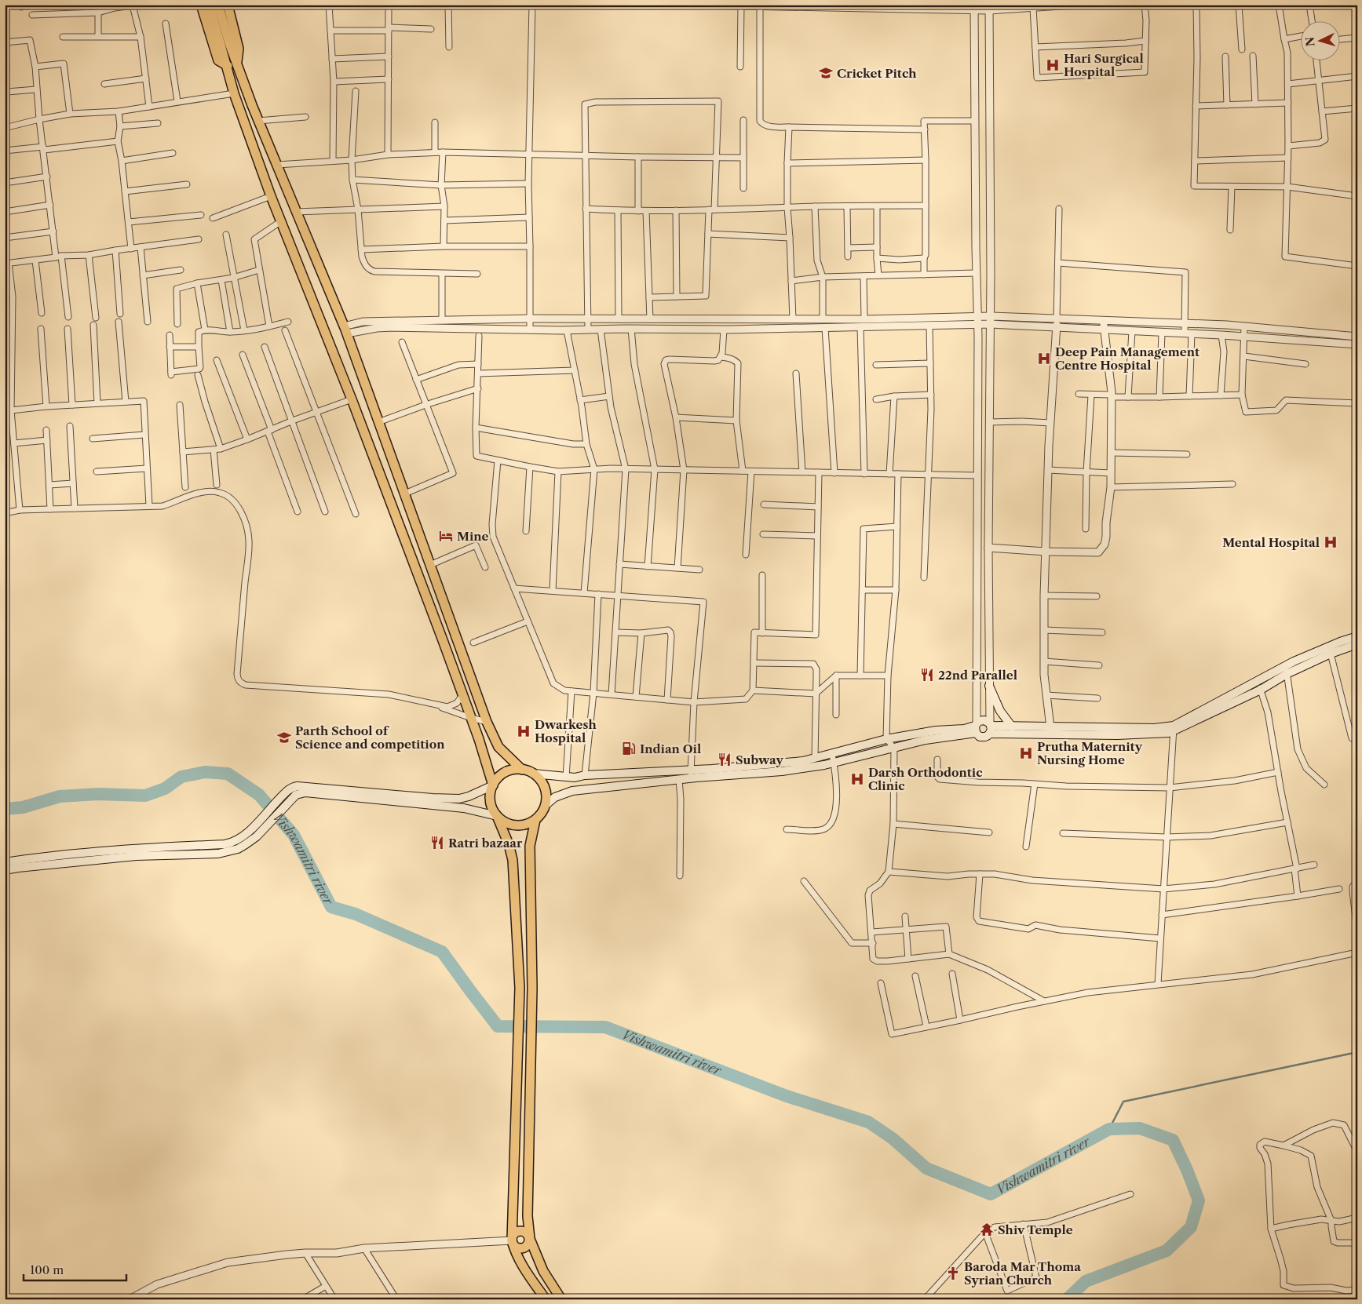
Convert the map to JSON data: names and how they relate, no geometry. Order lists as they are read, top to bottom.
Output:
{
  "water": ["Vishwamitri river"],
  "places": {
    "hospital": [
      "Hari Surgical Hospital",
      "Deep Pain Management Centre Hospital",
      "Mental Hospital",
      "Dwarkesh Hospital",
      "Prutha Maternity Nursing Home",
      "Darsh Orthodontic Clinic"
    ],
    "school or university": ["Cricket Pitch", "Parth School of Science and competition"],
    "hotel": ["Mine"],
    "restaurant": ["22nd Parallel", "Subway", "Ratri bazaar"],
    "fuel station": ["Indian Oil"],
    "temple": ["Shiv Temple"],
    "church": ["Baroda Mar Thoma Syrian Church"]
  },
  "scale_bar": "100 m",
  "north": "left"
}
